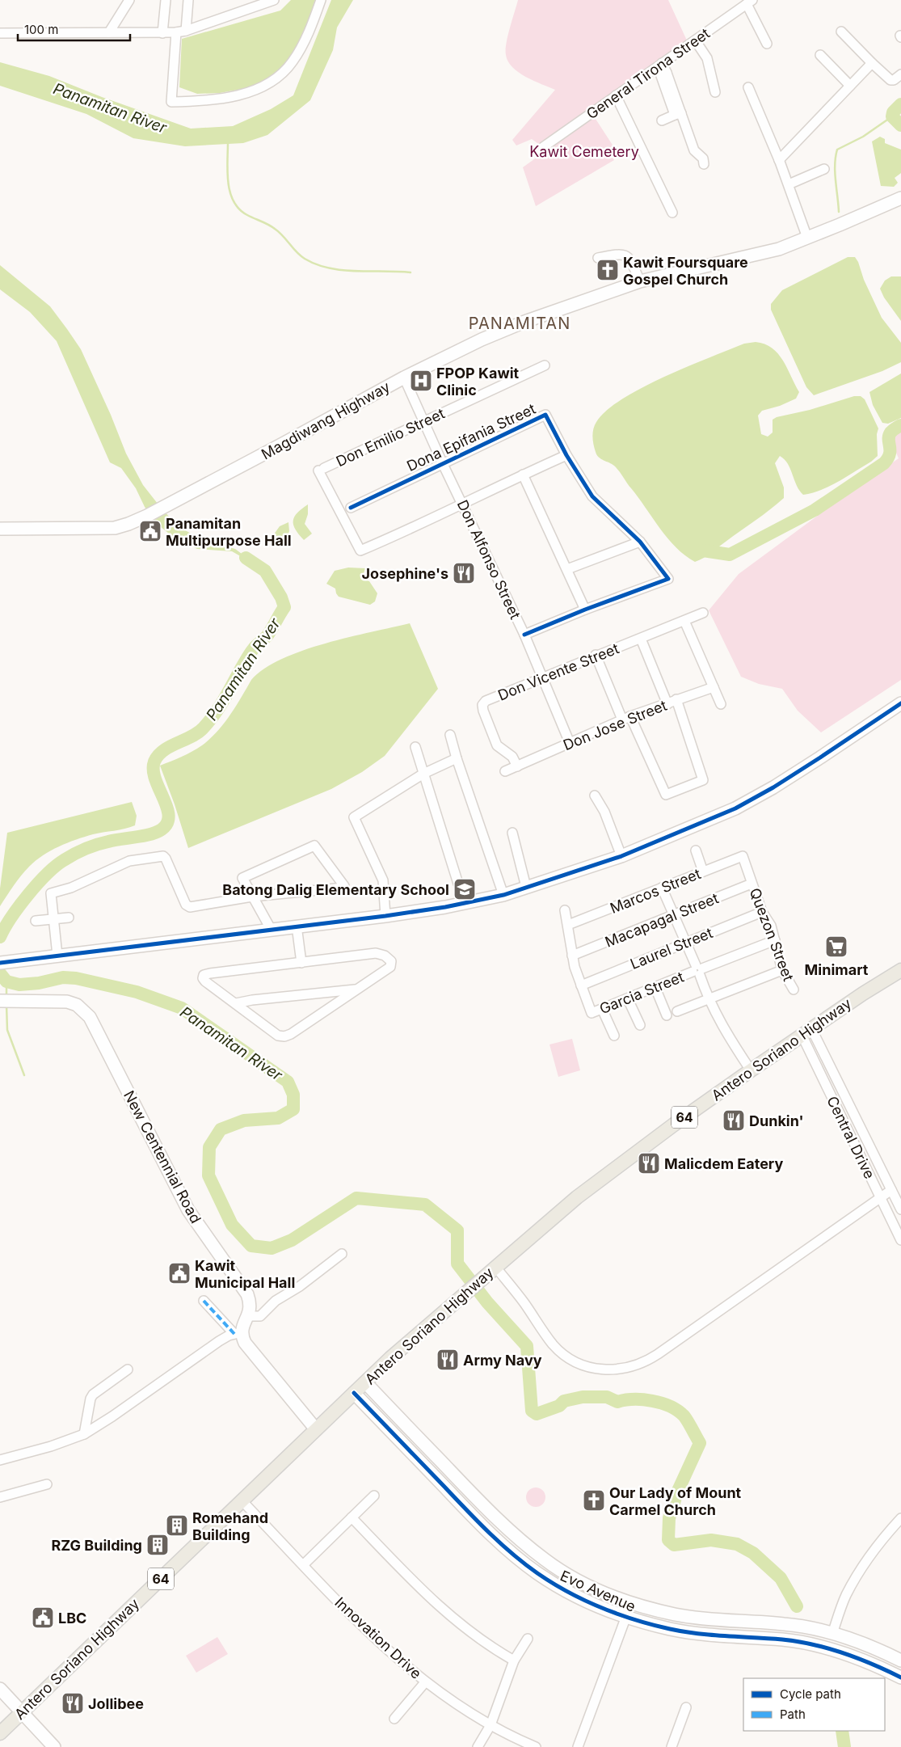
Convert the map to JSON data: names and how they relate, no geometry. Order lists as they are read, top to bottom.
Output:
{
  "streets": {
    "main road": ["Antero Soriano Highway", "64"],
    "street": [
      "General Tirona Street",
      "Magdiwang Highway",
      "Don Emilio Street",
      "Dona Epifania Street",
      "Don Alfonso Street",
      "Don Vicente Street",
      "Don Jose Street",
      "Marcos Street",
      "Macapagal Street",
      "Quezon Street",
      "Laurel Street",
      "Garcia Street",
      "Central Drive",
      "New Centennial Road",
      "Evo Avenue",
      "Innovation Drive"
    ]
  },
  "crossings": [
    ["Magdiwang Highway", "Don Alfonso Street"],
    ["Don Emilio Street", "Dona Epifania Street"],
    ["Don Emilio Street", "Don Alfonso Street"],
    ["Dona Epifania Street", "Don Alfonso Street"],
    ["Don Alfonso Street", "Don Vicente Street"],
    ["Don Alfonso Street", "Don Jose Street"],
    ["Don Vicente Street", "Don Jose Street"],
    ["Marcos Street", "Quezon Street"],
    ["Macapagal Street", "Quezon Street"],
    ["Quezon Street", "Laurel Street"],
    ["Quezon Street", "Garcia Street"],
    ["Laurel Street", "Garcia Street"],
    ["Antero Soriano Highway", "Central Drive"],
    ["Antero Soriano Highway", "Evo Avenue"],
    ["Antero Soriano Highway", "Innovation Drive"]
  ],
  "districts": ["PANAMITAN"],
  "water": ["Panamitan River"],
  "parks": ["Kawit Cemetery"],
  "places": {
    "church": ["Kawit Foursquare Gospel Church", "Our Lady of Mount Carmel Church"],
    "hospital": ["FPOP Kawit Clinic"],
    "public building": ["Panamitan Multipurpose Hall", "Kawit Municipal Hall", "LBC"],
    "restaurant": [
      "Josephine's",
      "Dunkin'",
      "Malicdem Eatery",
      "Army Navy",
      "Jollibee"
    ],
    "school or university": ["Batong Dalig Elementary School"],
    "supermarket": ["Minimart"],
    "building": ["Romehand Building", "RZG Building"]
  },
  "legend": ["Cycle path", "Path"],
  "scale_bar": "100 m"
}
